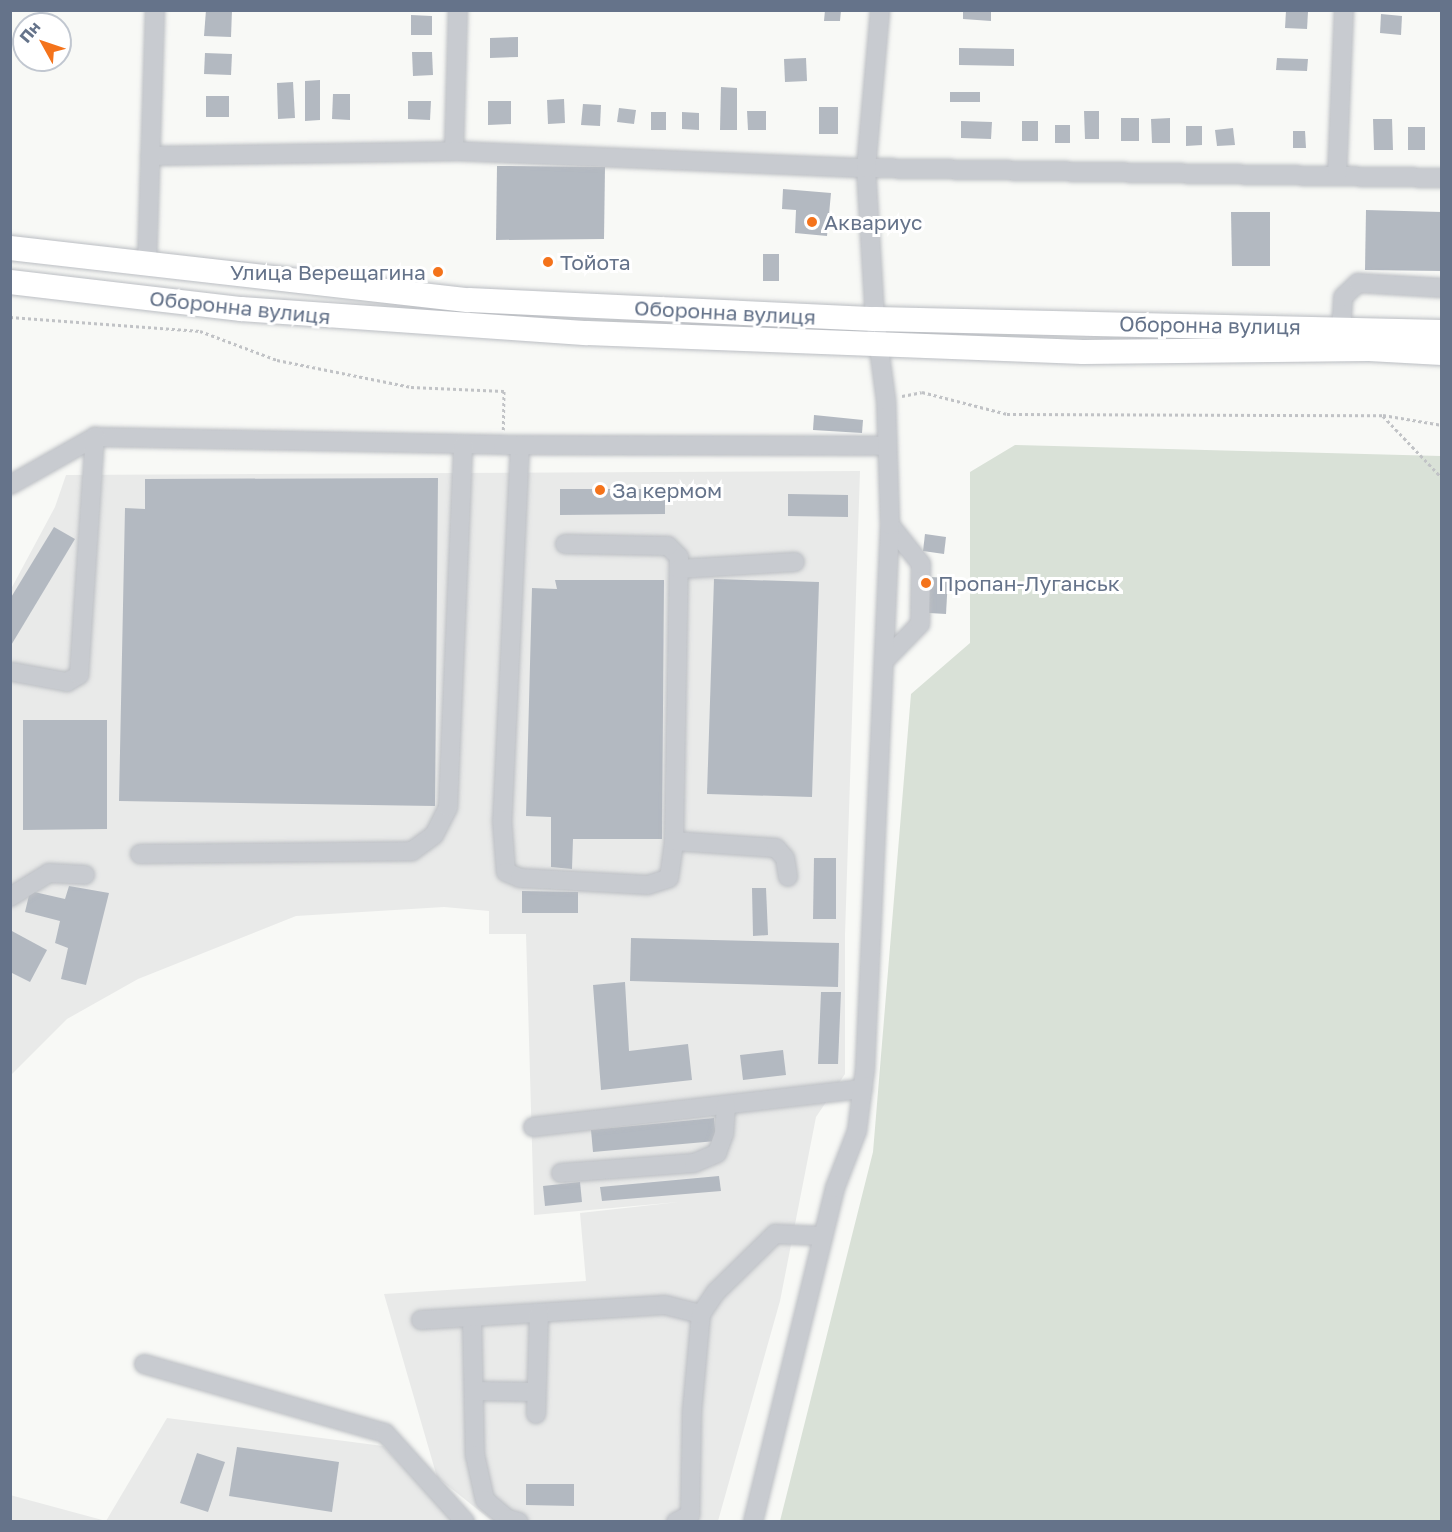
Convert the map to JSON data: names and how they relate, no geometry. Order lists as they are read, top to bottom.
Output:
{
  "streets": {
    "main road": ["Оборонна вулиця"]
  },
  "places": [
    "Аквариус",
    "Тойота",
    "Улица Верещагина",
    "За кермом",
    "Пропан-Луганськ"
  ],
  "north": "top left"
}
